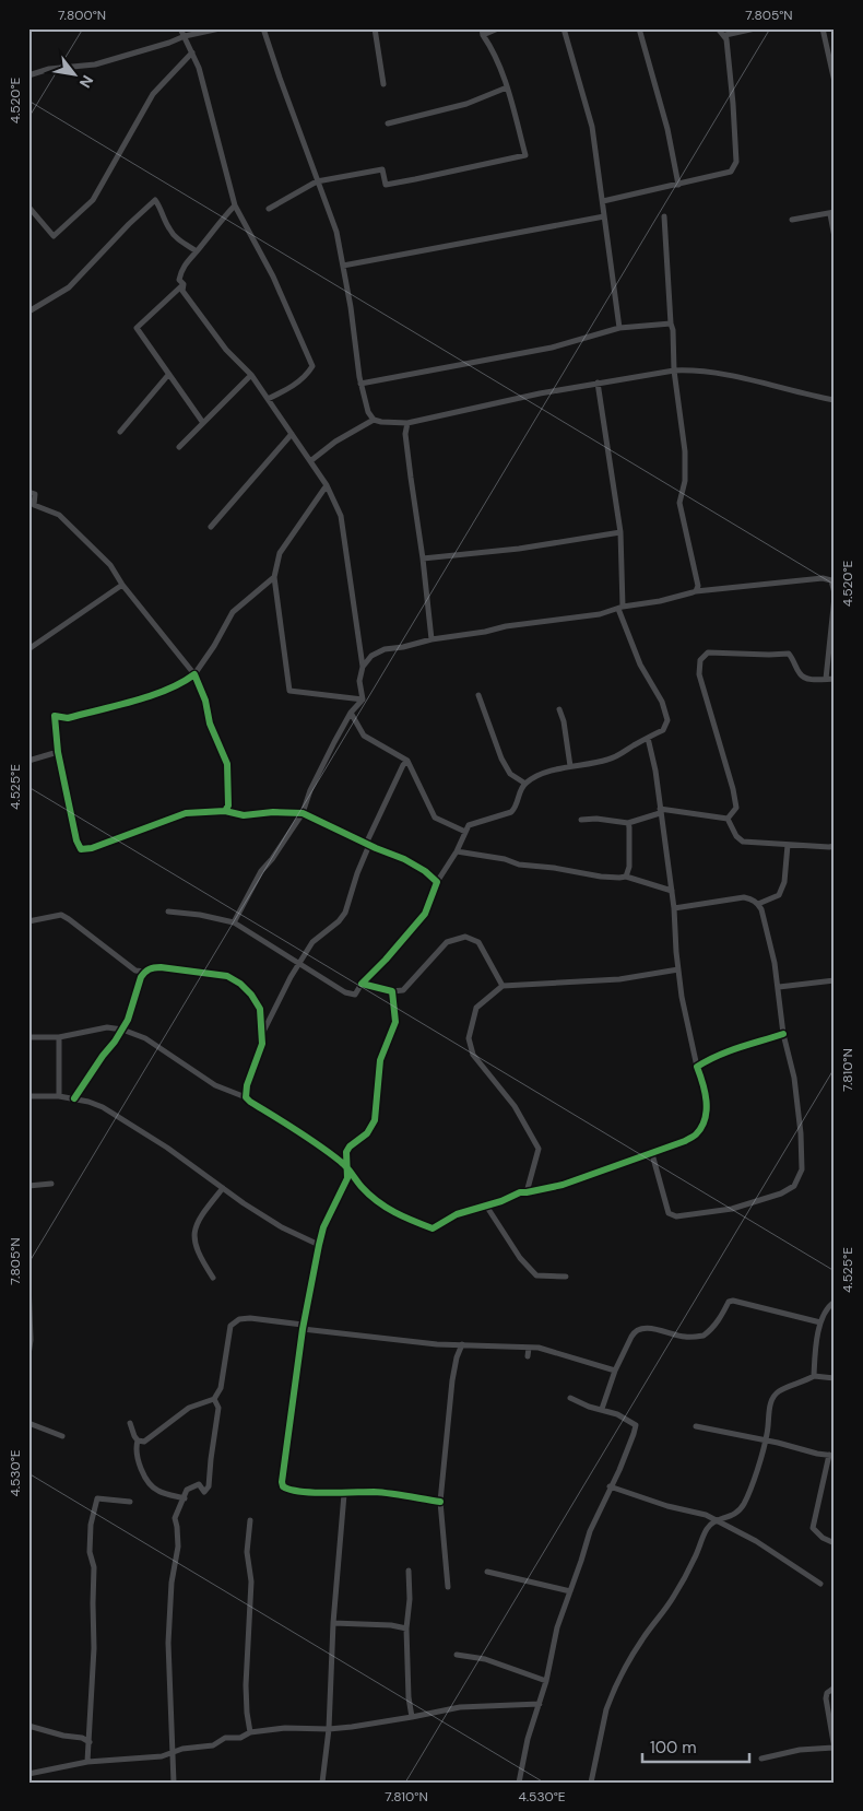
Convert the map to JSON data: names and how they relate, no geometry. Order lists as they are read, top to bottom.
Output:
{
  "scale_bar": "100 m",
  "north": "bottom right",
  "coordinates": [
    "7.800°N",
    "7.805°N",
    "4.520°E",
    "4.525°E",
    "7.810°N",
    "4.530°E"
  ]
}
